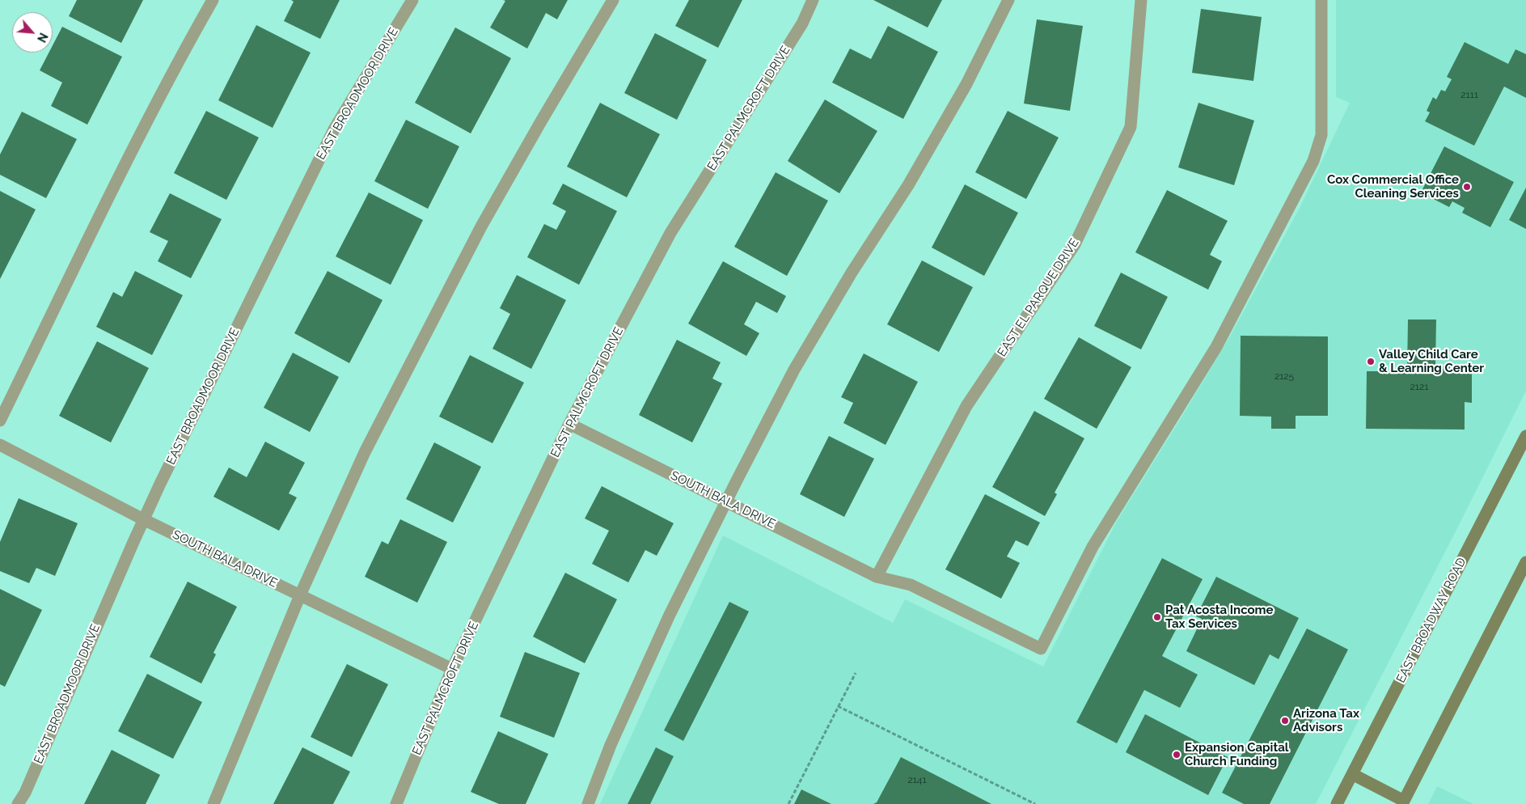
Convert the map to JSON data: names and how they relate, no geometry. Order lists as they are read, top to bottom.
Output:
{
  "streets": {
    "main road": ["EAST BROADWAY ROAD"],
    "street": [
      "EAST BROADMOOR DRIVE",
      "EAST PALMCROFT DRIVE",
      "EAST EL PARQUE DRIVE",
      "SOUTH BALA DRIVE"
    ]
  },
  "crossings": [
    ["EAST BROADMOOR DRIVE", "SOUTH BALA DRIVE"],
    ["EAST PALMCROFT DRIVE", "SOUTH BALA DRIVE"],
    ["EAST EL PARQUE DRIVE", "SOUTH BALA DRIVE"]
  ],
  "places": [
    "Cox Commercial Office Cleaning Services",
    "Valley Child Care & Learning Center",
    "Pat Acosta Income Tax Services",
    "Arizona Tax Advisors",
    "Expansion Capital Church Funding"
  ],
  "house_numbers": [
    "2111",
    "2125",
    "2121",
    "2141"
  ],
  "north": "bottom right"
}
